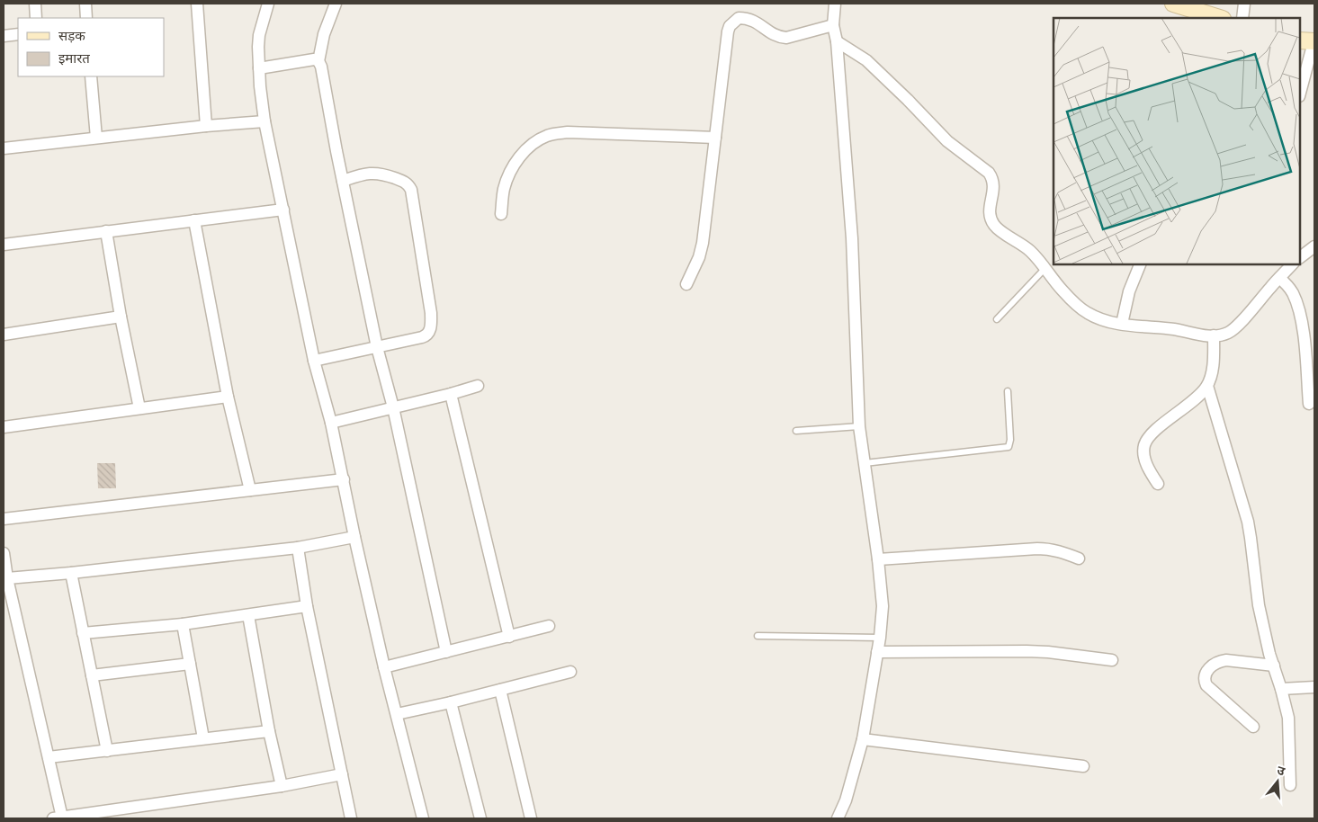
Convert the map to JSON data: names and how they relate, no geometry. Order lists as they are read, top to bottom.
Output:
{
  "legend": ["सड़क", "इमारत"],
  "north": "top"
}
